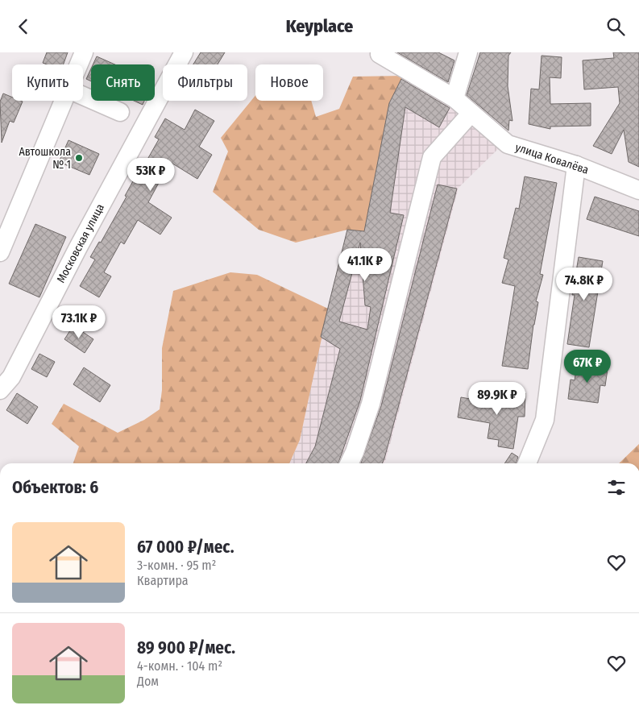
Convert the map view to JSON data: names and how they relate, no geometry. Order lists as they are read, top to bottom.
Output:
{
  "streets": {
    "street": ["улица Ковалёва", "Московская улица"]
  },
  "places": ["Автошкола № 1"],
  "page": {
    "header": "Keyplace",
    "chip": [
      "Купить",
      "Снять",
      "Фильтры",
      "Новое"
    ],
    "price": [
      "53K ₽",
      "41.1K ₽",
      "74.8K ₽",
      "73.1K ₽",
      "67K ₽",
      "89.9K ₽"
    ],
    "heading": "Объектов: 6",
    "list": [
      {
        "name": "67 000 ₽/мес.",
        "note": "3-комн. · 95 m² · Квартира"
      },
      {
        "name": "89 900 ₽/мес.",
        "note": "4-комн. · 104 m² · Дом"
      }
    ]
  }
}
